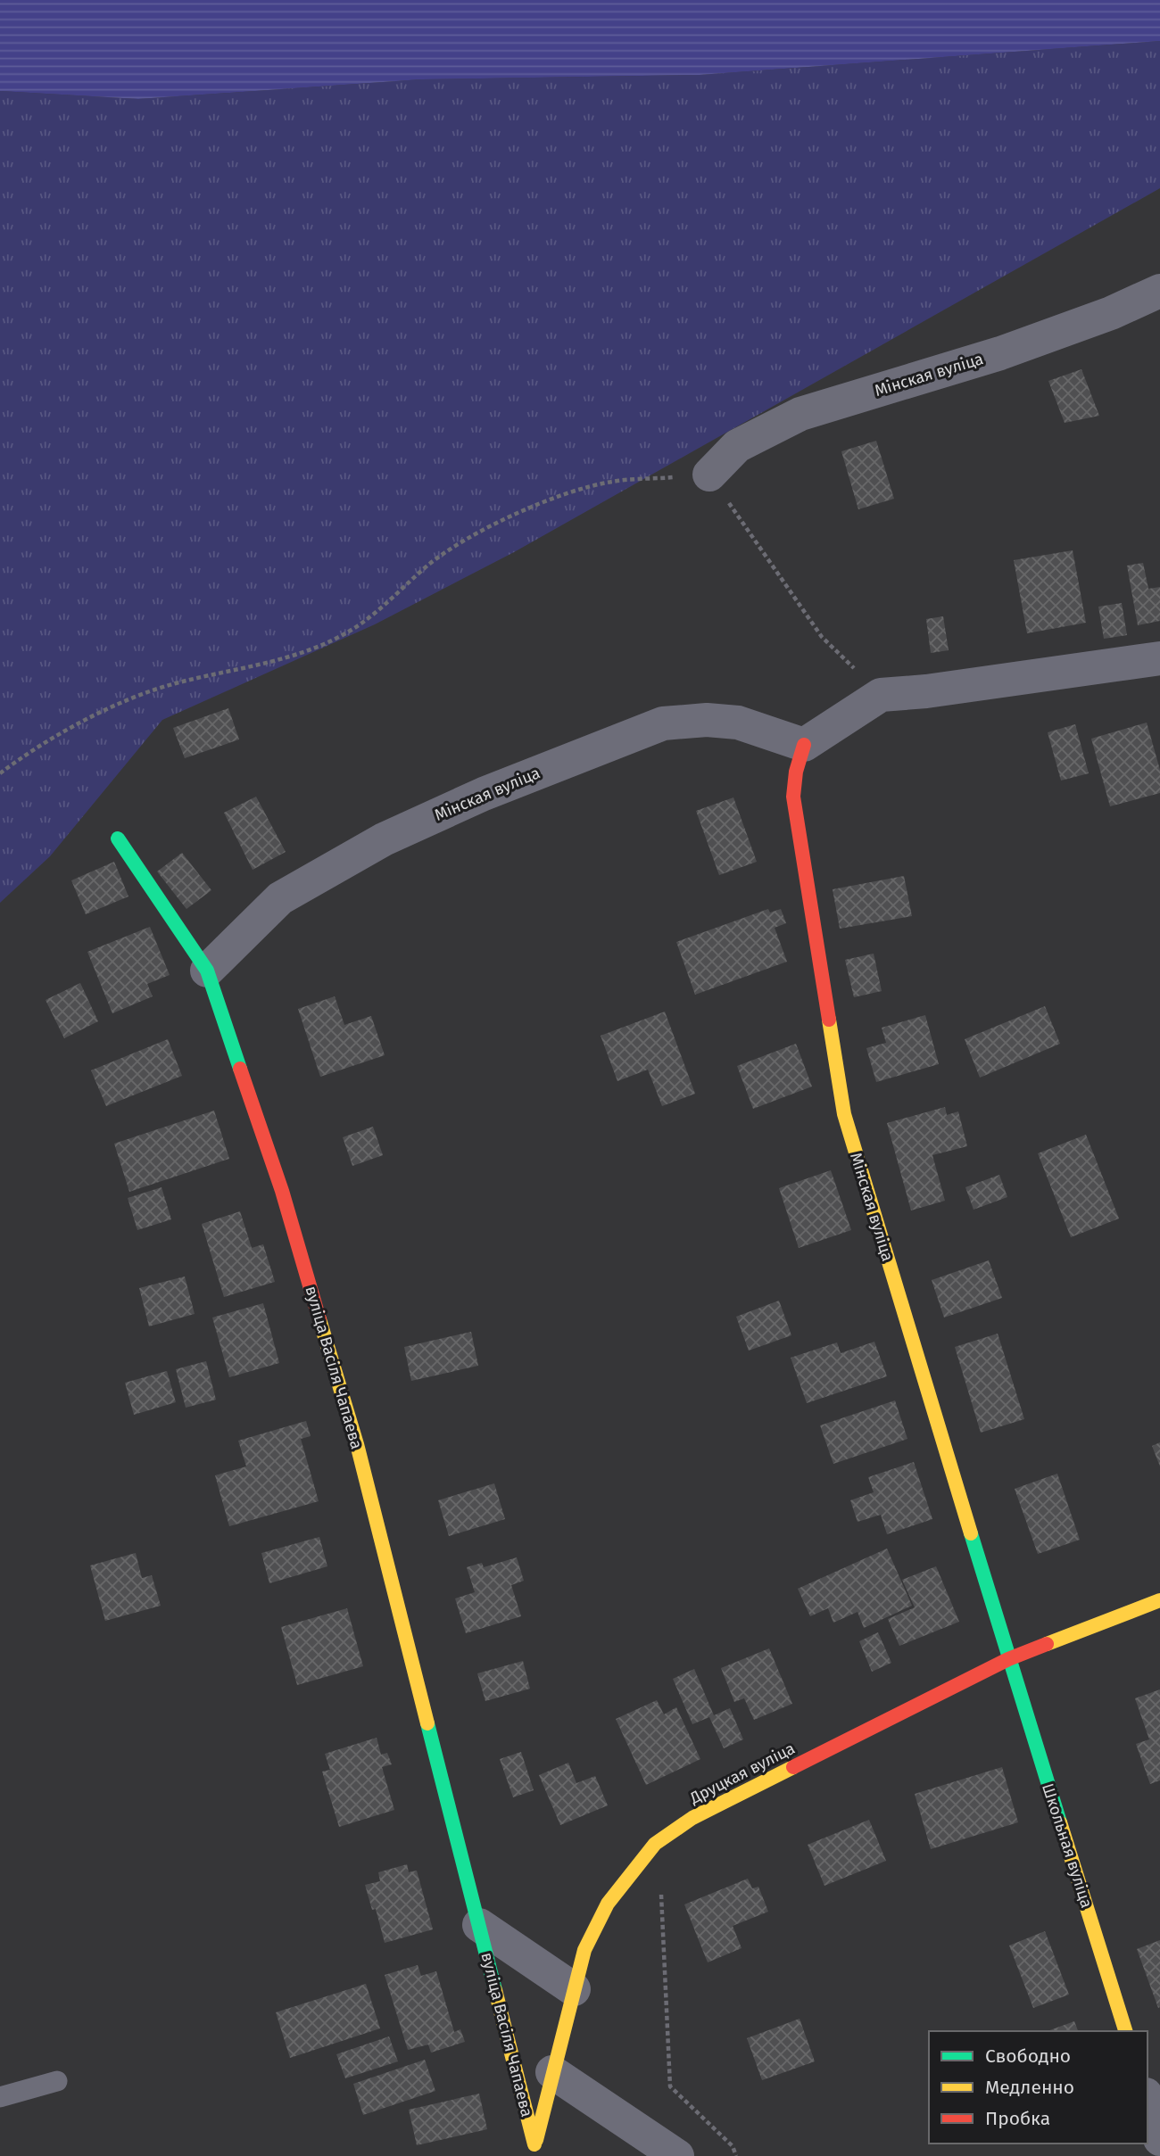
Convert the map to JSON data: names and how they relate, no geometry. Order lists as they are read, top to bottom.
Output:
{
  "streets": {
    "street": [
      "Мінская вуліца",
      "вуліца Васіля Чапаева",
      "Друцкая вуліца",
      "Школьная вуліца"
    ]
  },
  "crossings": [
    ["Мінская вуліца", "вуліца Васіля Чапаева"],
    ["Мінская вуліца", "Друцкая вуліца"],
    ["Мінская вуліца", "Школьная вуліца"],
    ["вуліца Васіля Чапаева", "Друцкая вуліца"],
    ["Друцкая вуліца", "Школьная вуліца"]
  ],
  "legend": ["Свободно", "Медленно", "Пробка"]
}
